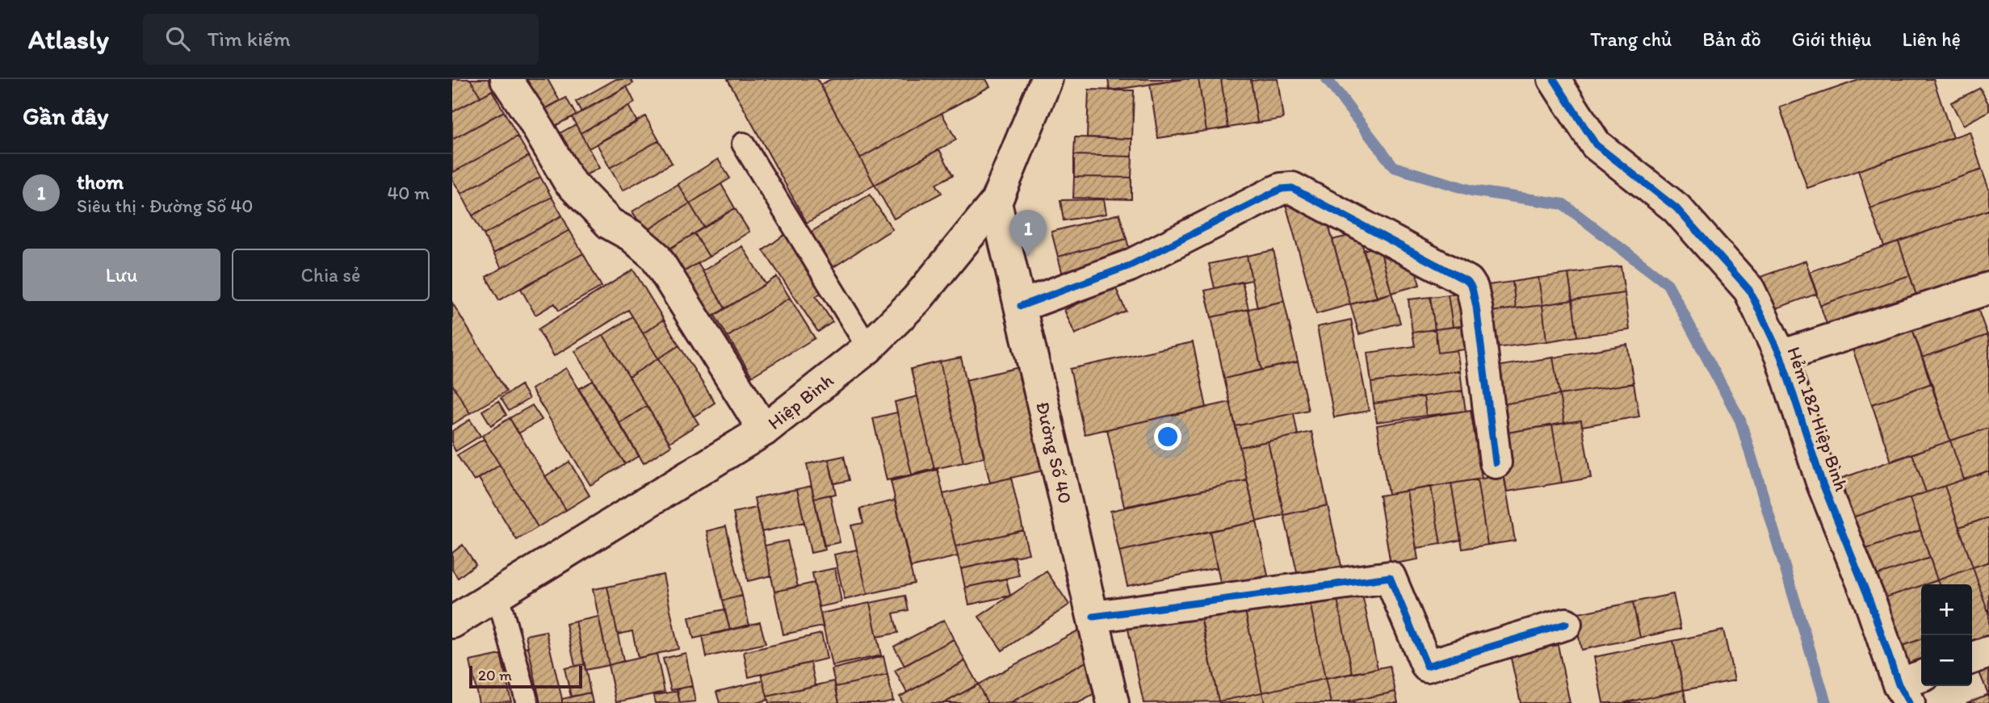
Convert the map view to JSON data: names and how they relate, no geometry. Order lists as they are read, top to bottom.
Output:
{
  "streets": {
    "street": ["Hiệp Bình", "Hẻm 182 Hiệp Bình", "Đường Số 40"]
  },
  "crossings": [
    ["Hiệp Bình", "Đường Số 40"]
  ],
  "scale_bar": "20 m",
  "page": {
    "header": "Atlasly",
    "search": "Tìm kiếm",
    "nav": [
      "Trang chủ",
      "Bản đồ",
      "Giới thiệu",
      "Liên hệ"
    ],
    "heading": "Gần đây",
    "list": [
      {
        "mark": "1",
        "name": "thom",
        "note": "Siêu thị · Đường Số 40",
        "value": "40 m"
      }
    ],
    "pins": "1",
    "buttons": ["Lưu", "Chia sẻ"],
    "map_buttons": ["+", "−"],
    "scale": "20 m"
  }
}
